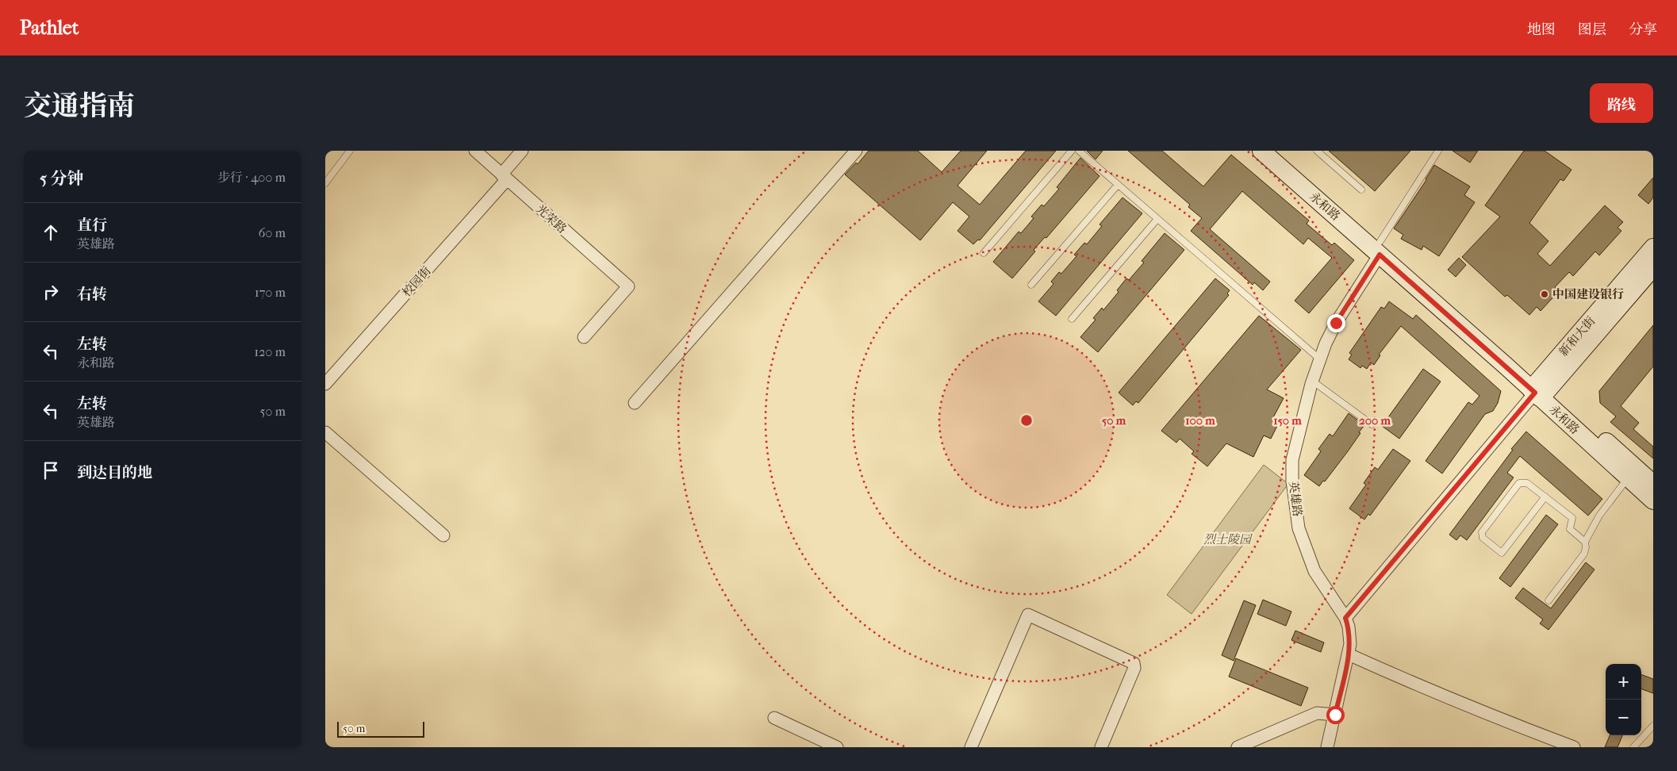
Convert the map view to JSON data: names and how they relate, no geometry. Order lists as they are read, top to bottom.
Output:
{
  "streets": {
    "main road": ["永和路", "新和大街"],
    "street": ["光荣路", "校园街", "英雄路"]
  },
  "crossings": [
    ["永和路", "新和大街"],
    ["永和路", "英雄路"],
    ["光荣路", "校园街"]
  ],
  "parks": ["烈士陵园"],
  "places": ["中国建设银行"],
  "scale_bar": "50 m",
  "page": {
    "header": "Pathlet",
    "nav": ["地图", "图层", "分享"],
    "title": "交通指南",
    "buttons": "路线",
    "heading": ["5 分钟", "步行 · 400 m"],
    "list": [
      ["直行", "英雄路", "60 m"],
      ["右转", "170 m"],
      ["左转", "永和路", "120 m"],
      ["左转", "英雄路", "50 m"],
      "到达目的地"
    ],
    "map_buttons": ["+", "−"],
    "scale": "50 m"
  },
  "rings": [
    "50 m",
    "100 m",
    "150 m",
    "200 m"
  ]
}
